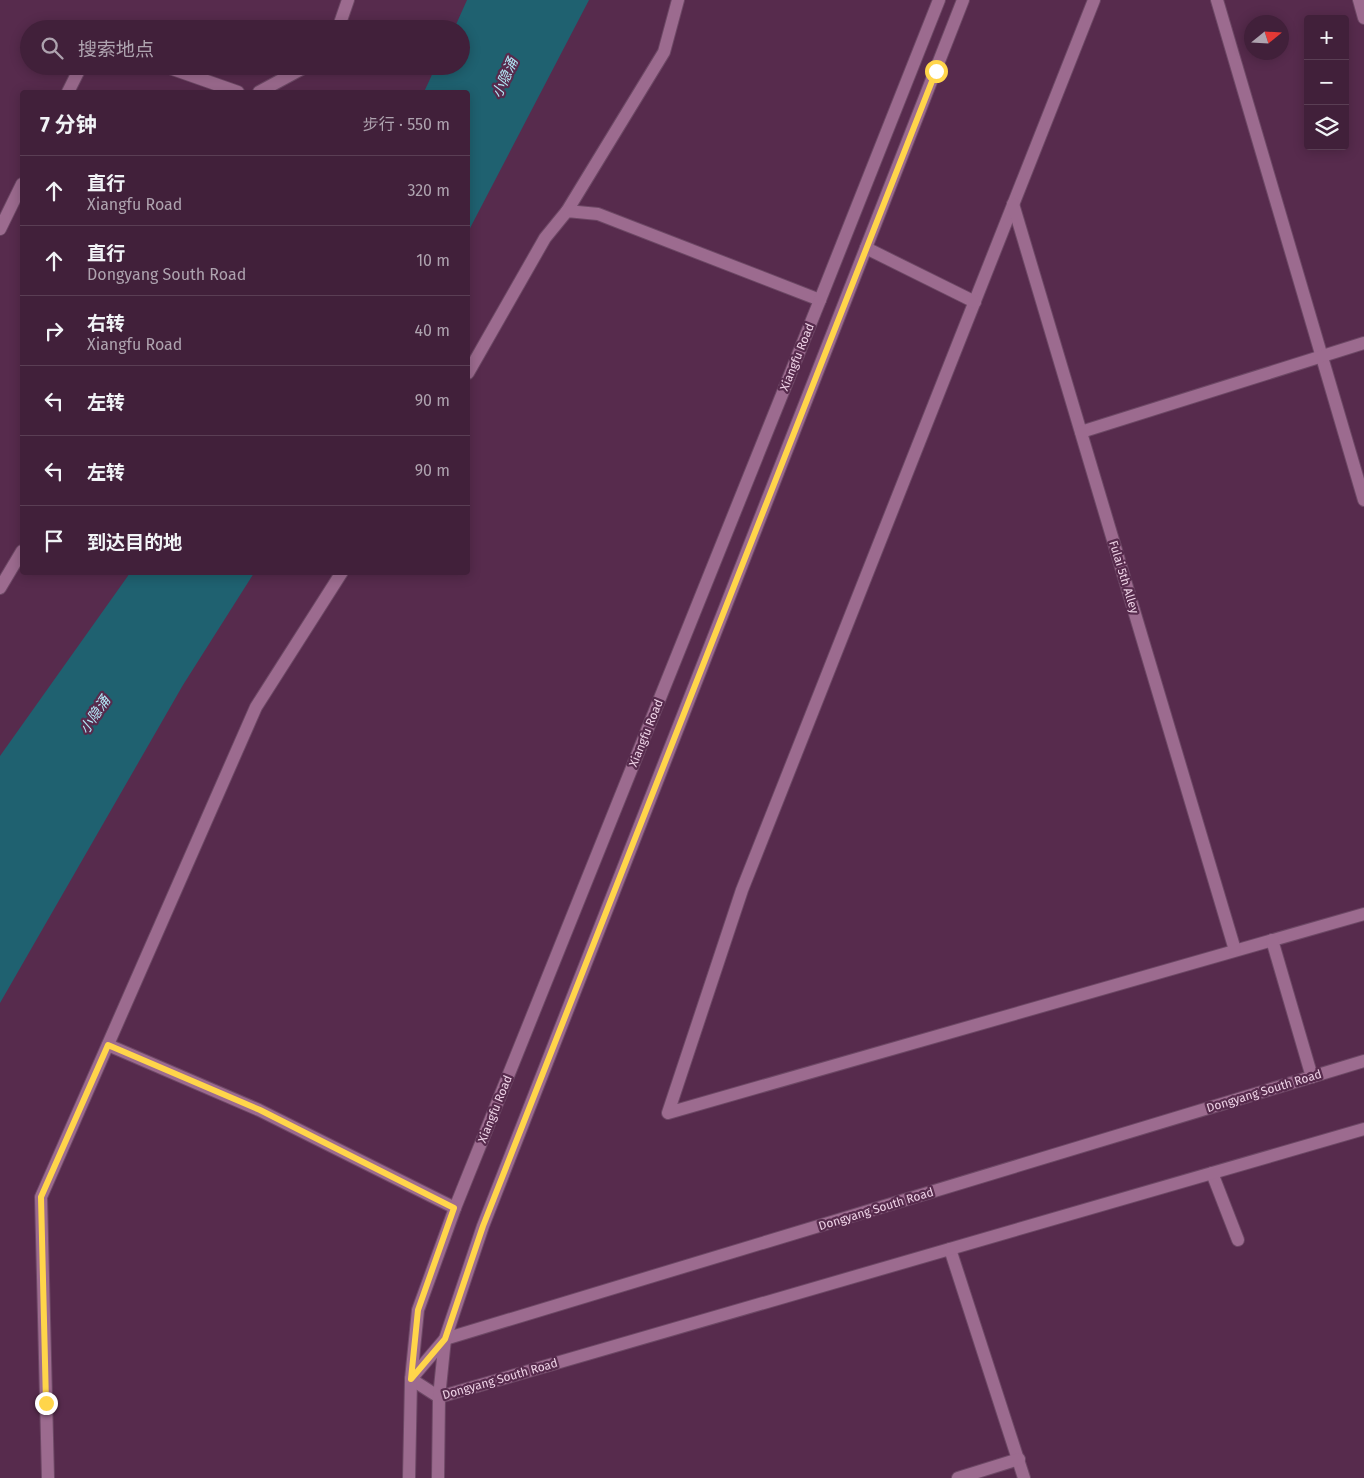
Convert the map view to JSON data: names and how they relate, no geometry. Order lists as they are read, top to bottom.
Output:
{
  "streets": {
    "street": ["Xiangfu Road", "Fulai 5th Alley", "Dongyang South Road"]
  },
  "crossings": [
    ["Xiangfu Road", "Dongyang South Road"]
  ],
  "water": ["小隐涌"],
  "north": "right",
  "page": {
    "map_buttons": ["+", "−"],
    "search": "搜索地点",
    "heading": ["7 分钟", "步行 · 550 m"],
    "list": [
      ["直行", "Xiangfu Road", "320 m"],
      ["直行", "Dongyang South Road", "10 m"],
      ["右转", "Xiangfu Road", "40 m"],
      ["左转", "90 m"],
      ["左转", "90 m"],
      "到达目的地"
    ]
  }
}
